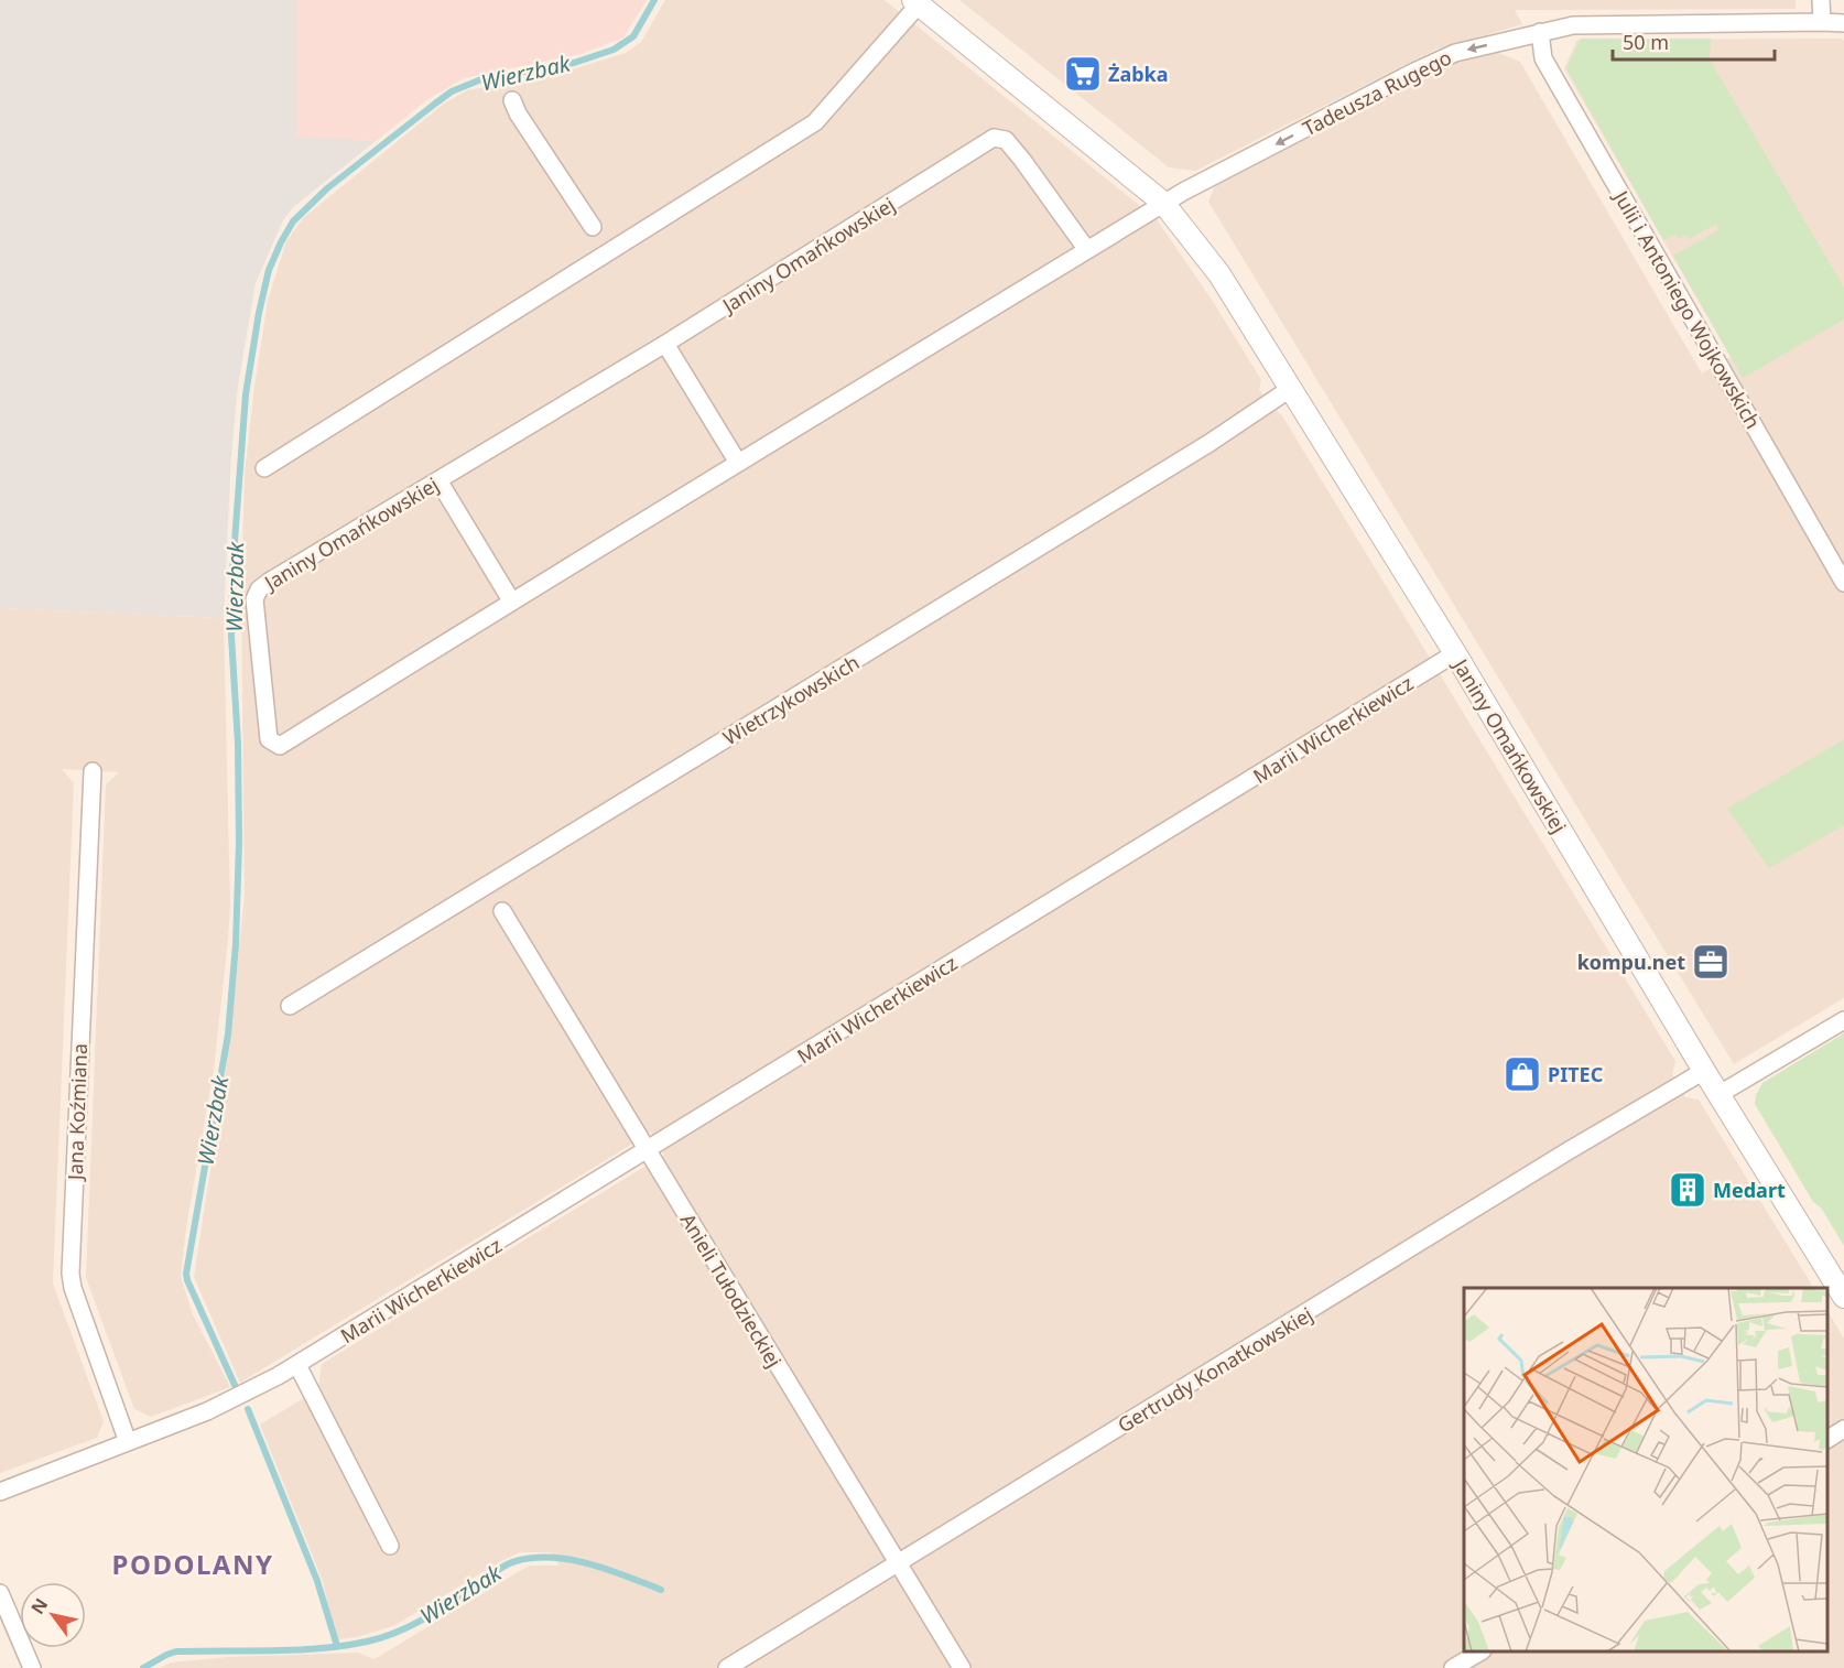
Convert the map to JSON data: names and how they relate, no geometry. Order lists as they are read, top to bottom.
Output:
{
  "streets": {
    "street": [
      "Tadeusza Rugego",
      "Janiny Omańkowskiej",
      "Julii i Antoniego Wojkowskich",
      "Wietrzykowskich",
      "Marii Wicherkiewicz",
      "Jana Koźmiana",
      "Anieli Tułodzieckiej",
      "Gertrudy Konatkowskiej"
    ]
  },
  "crossings": [
    ["Tadeusza Rugego", "Janiny Omańkowskiej"],
    ["Tadeusza Rugego", "Julii i Antoniego Wojkowskich"],
    ["Janiny Omańkowskiej", "Wietrzykowskich"],
    ["Janiny Omańkowskiej", "Marii Wicherkiewicz"],
    ["Janiny Omańkowskiej", "Gertrudy Konatkowskiej"],
    ["Marii Wicherkiewicz", "Jana Koźmiana"],
    ["Marii Wicherkiewicz", "Anieli Tułodzieckiej"],
    ["Anieli Tułodzieckiej", "Gertrudy Konatkowskiej"]
  ],
  "one_way": ["Tadeusza Rugego"],
  "districts": ["PODOLANY"],
  "water": ["Wierzbak"],
  "places": {
    "supermarket": ["Żabka"],
    "office": ["kompu.net"],
    "shop": ["PITEC"],
    "building": ["Medart"]
  },
  "scale_bar": "50 m",
  "north": "top left"
}
